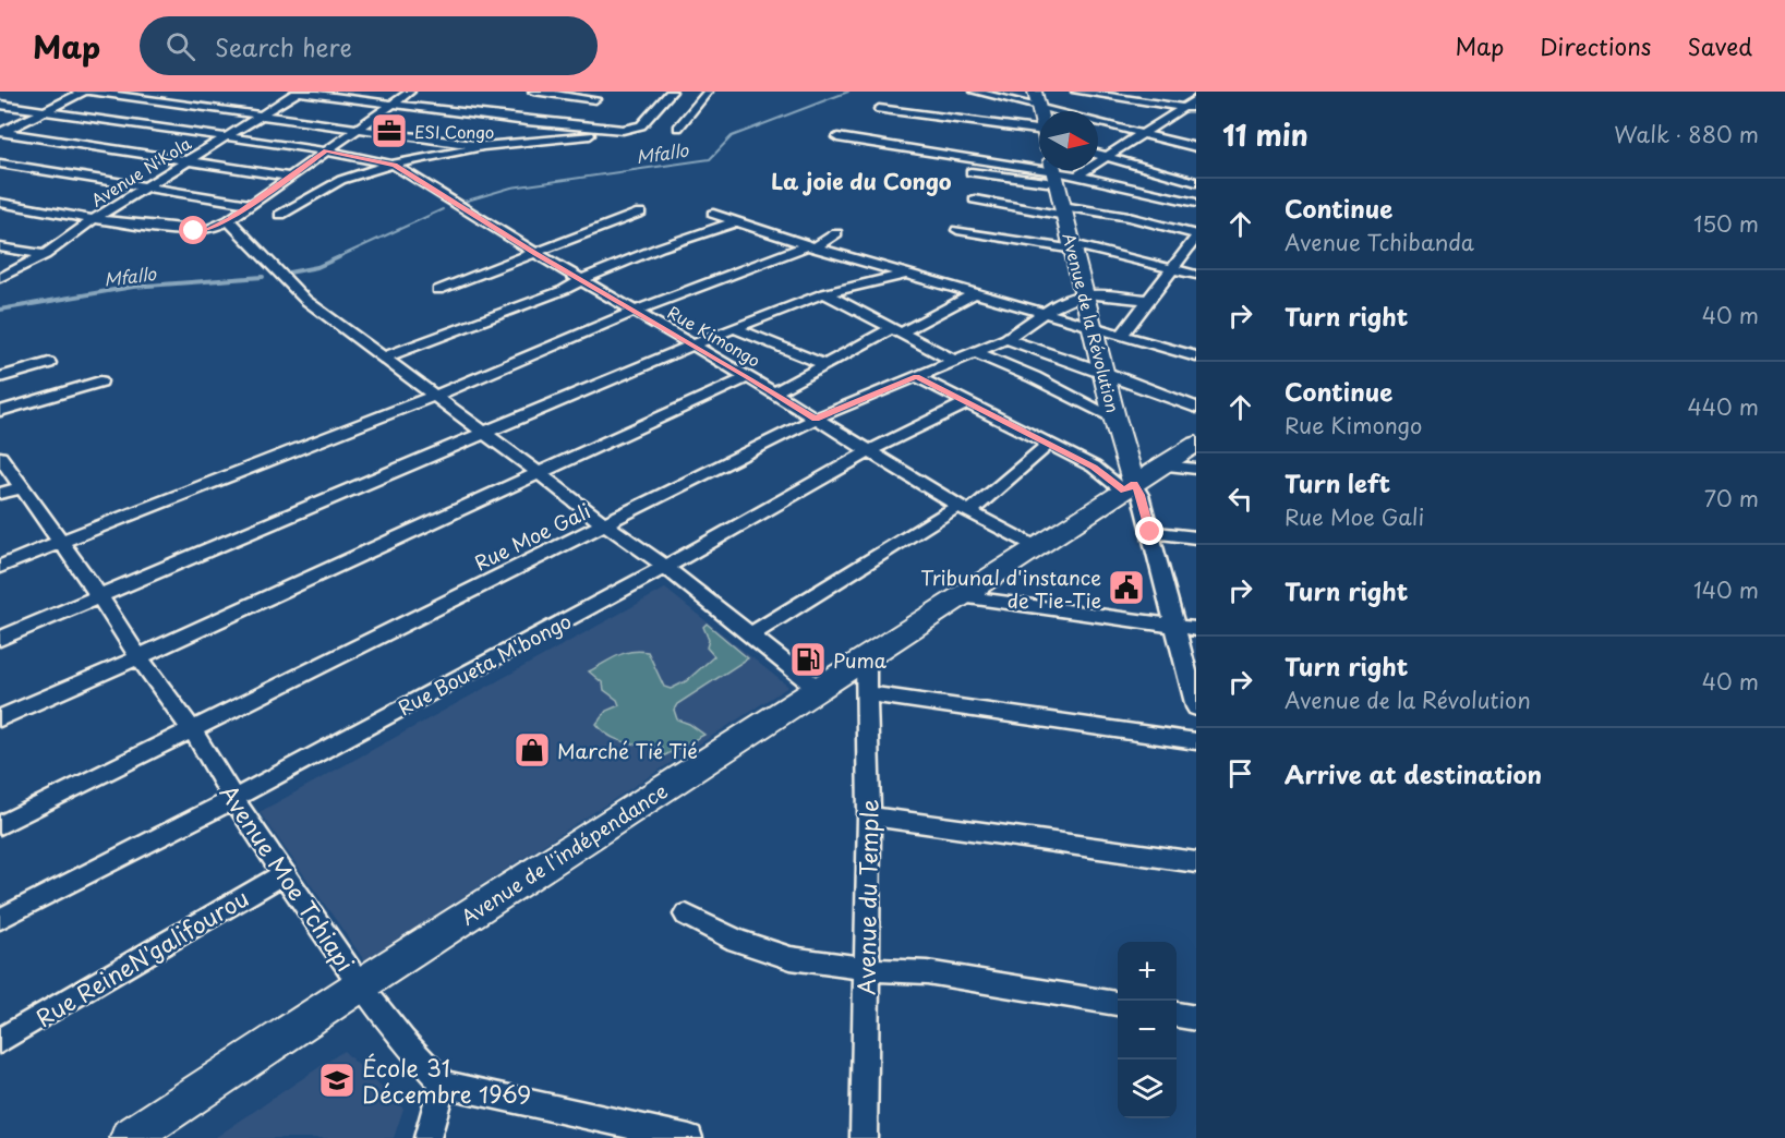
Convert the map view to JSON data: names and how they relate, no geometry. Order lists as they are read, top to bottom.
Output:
{
  "streets": {
    "street": [
      "Avenue N'Kola",
      "Avenue de la Révolution",
      "Rue Kimongo",
      "Rue Moe Gali",
      "Rue Boueta M'bongo",
      "Avenue de l'indépendance",
      "Avenue Moe Tchiapi",
      "Avenue du Temple",
      "Rue ReineN'galifourou"
    ]
  },
  "crossings": [
    ["Avenue N'Kola", "Rue Kimongo"],
    ["Avenue de la Révolution", "Rue Moe Gali"],
    ["Avenue de la Révolution", "Avenue de l'indépendance"],
    ["Rue Kimongo", "Rue Moe Gali"],
    ["Rue Kimongo", "Rue Boueta M'bongo"],
    ["Rue Kimongo", "Avenue de l'indépendance"],
    ["Rue Moe Gali", "Avenue Moe Tchiapi"],
    ["Rue Boueta M'bongo", "Avenue Moe Tchiapi"],
    ["Avenue de l'indépendance", "Avenue Moe Tchiapi"],
    ["Avenue de l'indépendance", "Avenue du Temple"],
    ["Avenue Moe Tchiapi", "Rue ReineN'galifourou"]
  ],
  "districts": ["La joie du Congo"],
  "water": ["Mfallo"],
  "places": {
    "office": ["ESI Congo"],
    "public building": ["Tribunal d'instance de Tie-Tie"],
    "fuel station": ["Puma"],
    "shop": ["Marché Tié Tié"],
    "school or university": ["École 31 Décembre 1969"]
  },
  "north": "right",
  "page": {
    "header": "Map",
    "search": "Search here",
    "nav": ["Map", "Directions", "Saved"],
    "heading": ["11 min", "Walk · 880 m"],
    "list": [
      ["Continue", "Avenue Tchibanda", "150 m"],
      ["Turn right", "40 m"],
      ["Continue", "Rue Kimongo", "440 m"],
      ["Turn left", "Rue Moe Gali", "70 m"],
      ["Turn right", "140 m"],
      ["Turn right", "Avenue de la Révolution", "40 m"],
      "Arrive at destination"
    ],
    "map_buttons": ["+", "−"]
  }
}
